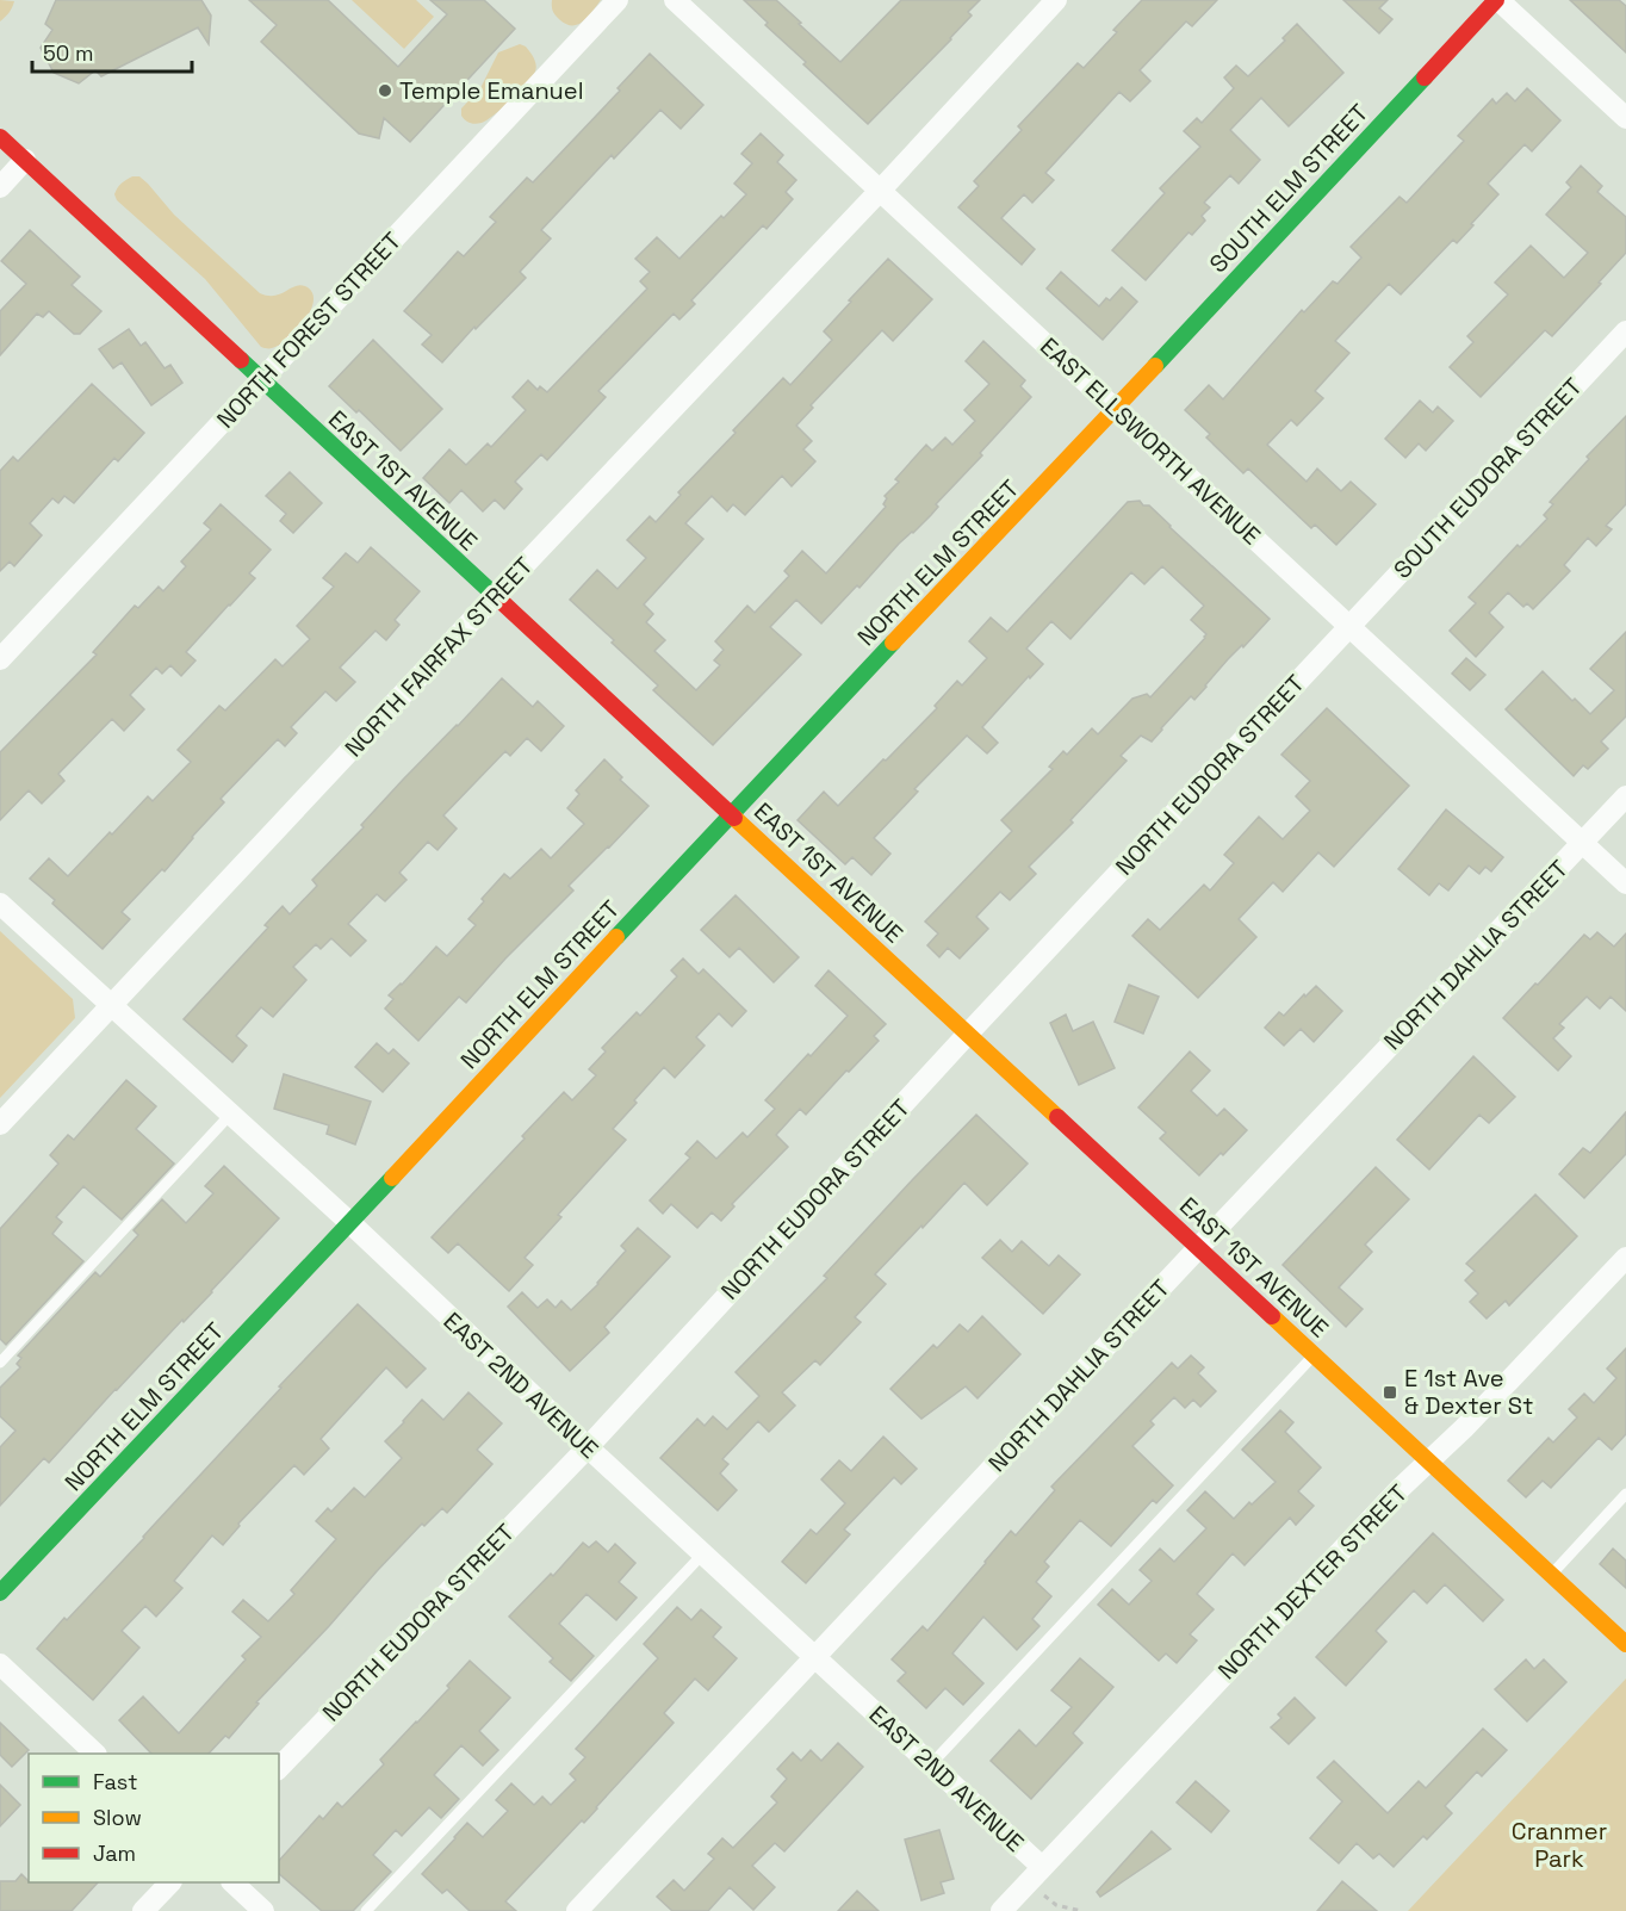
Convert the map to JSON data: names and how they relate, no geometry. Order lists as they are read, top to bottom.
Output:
{
  "streets": {
    "street": [
      "SOUTH ELM STREET",
      "NORTH FOREST STREET",
      "EAST ELLSWORTH AVENUE",
      "SOUTH EUDORA STREET",
      "EAST 1ST AVENUE",
      "NORTH ELM STREET",
      "NORTH FAIRFAX STREET",
      "NORTH EUDORA STREET",
      "NORTH DAHLIA STREET",
      "EAST 2ND AVENUE",
      "NORTH DEXTER STREET"
    ]
  },
  "crossings": [
    ["SOUTH ELM STREET", "EAST ELLSWORTH AVENUE"],
    ["SOUTH ELM STREET", "NORTH ELM STREET"],
    ["NORTH FOREST STREET", "EAST 1ST AVENUE"],
    ["EAST ELLSWORTH AVENUE", "SOUTH EUDORA STREET"],
    ["EAST ELLSWORTH AVENUE", "NORTH ELM STREET"],
    ["EAST ELLSWORTH AVENUE", "NORTH FAIRFAX STREET"],
    ["EAST ELLSWORTH AVENUE", "NORTH EUDORA STREET"],
    ["EAST ELLSWORTH AVENUE", "NORTH DAHLIA STREET"],
    ["SOUTH EUDORA STREET", "NORTH EUDORA STREET"],
    ["EAST 1ST AVENUE", "NORTH ELM STREET"],
    ["EAST 1ST AVENUE", "NORTH FAIRFAX STREET"],
    ["EAST 1ST AVENUE", "NORTH EUDORA STREET"],
    ["EAST 1ST AVENUE", "NORTH DAHLIA STREET"],
    ["EAST 1ST AVENUE", "NORTH DEXTER STREET"],
    ["NORTH ELM STREET", "EAST 2ND AVENUE"],
    ["NORTH FAIRFAX STREET", "EAST 2ND AVENUE"],
    ["NORTH EUDORA STREET", "EAST 2ND AVENUE"],
    ["NORTH DAHLIA STREET", "EAST 2ND AVENUE"],
    ["EAST 2ND AVENUE", "NORTH DEXTER STREET"]
  ],
  "parks": ["Cranmer Park"],
  "places": {
    "other": ["Temple Emanuel"],
    "transit": ["E 1st Ave & Dexter St"]
  },
  "legend": ["Fast", "Slow", "Jam"],
  "scale_bar": "50 m"
}
